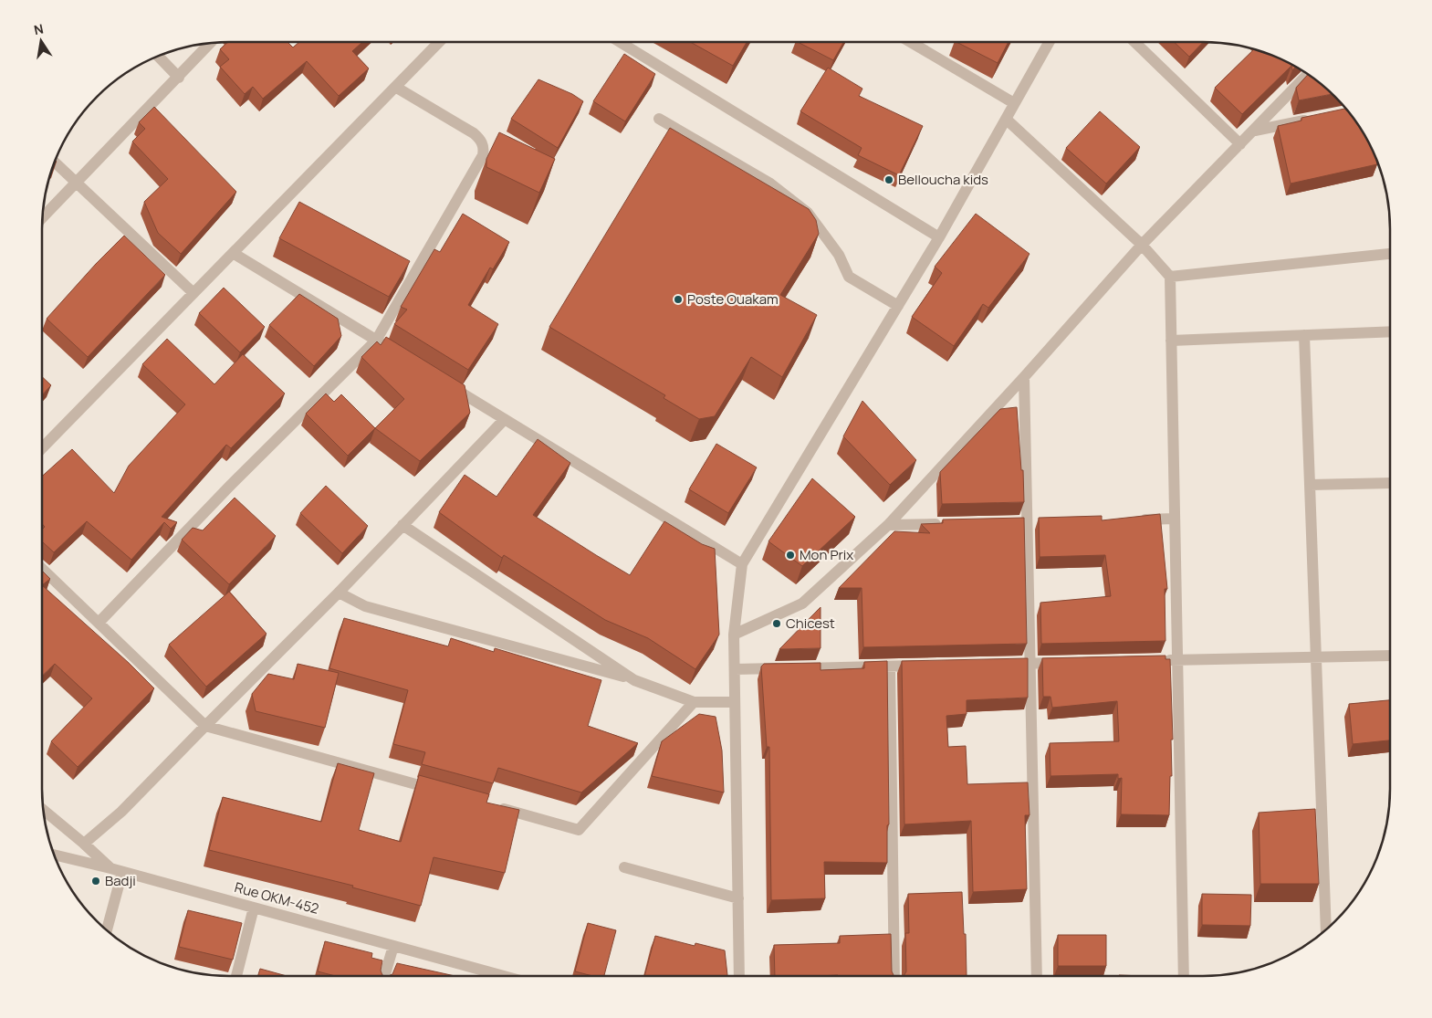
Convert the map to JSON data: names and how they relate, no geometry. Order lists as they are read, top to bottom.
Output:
{
  "streets": {
    "street": ["Rue OKM-452"]
  },
  "places": [
    "Belloucha kids",
    "Poste Ouakam",
    "Mon Prix",
    "Chicest",
    "Badji"
  ],
  "north": "top"
}
